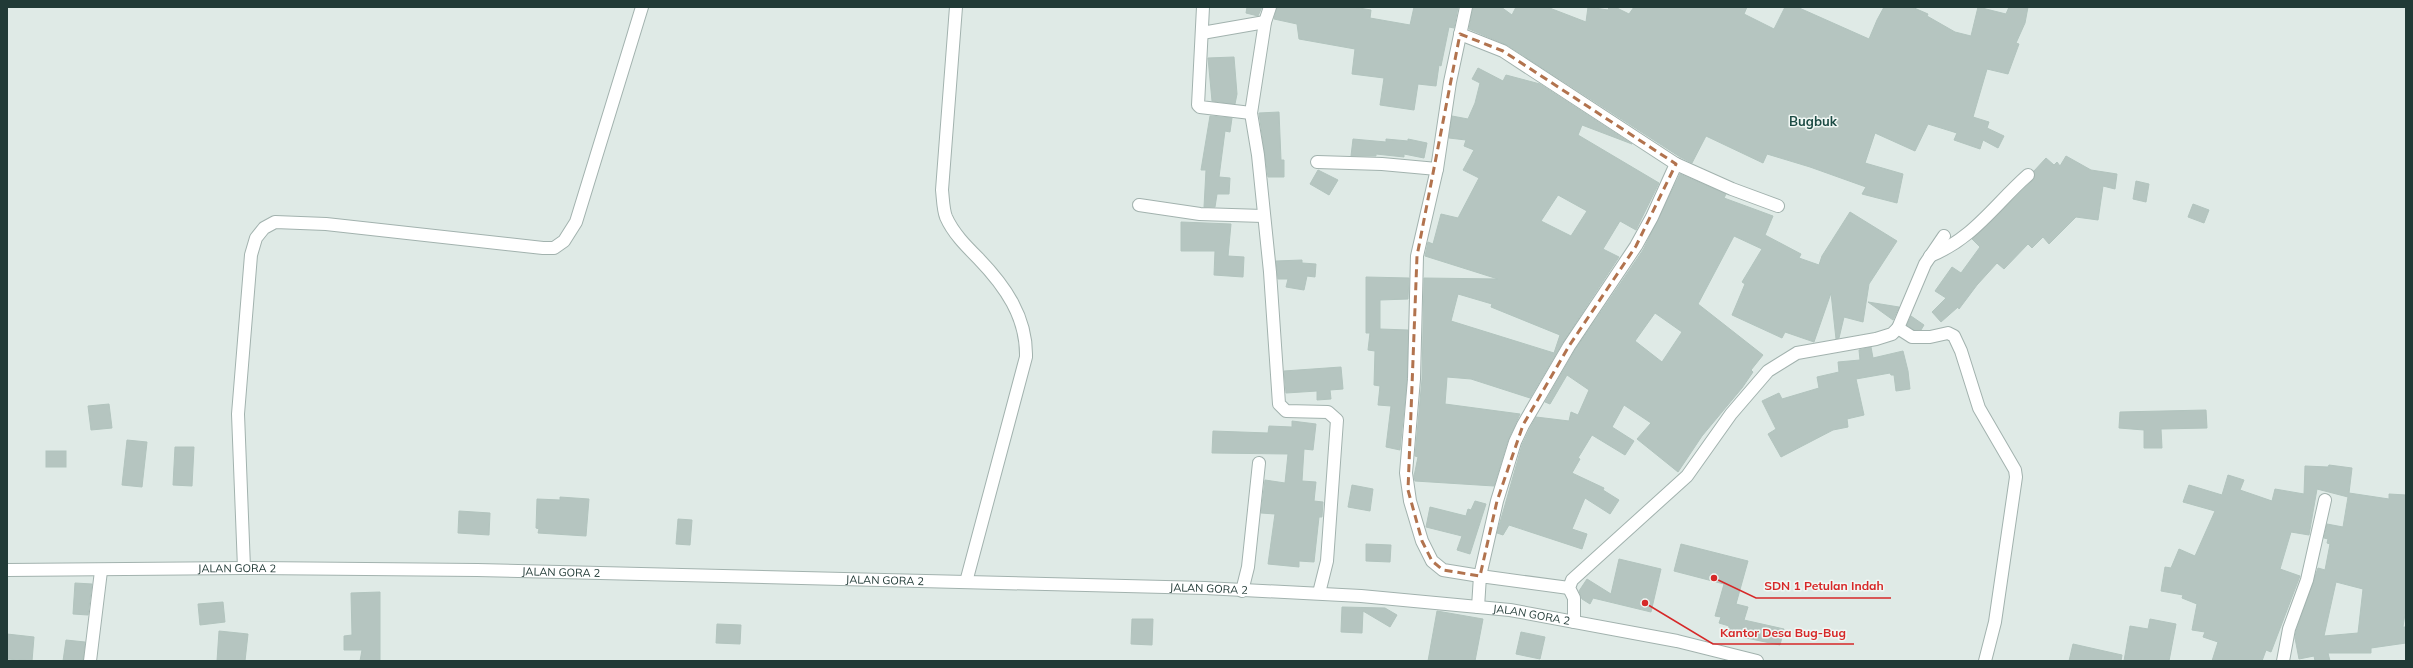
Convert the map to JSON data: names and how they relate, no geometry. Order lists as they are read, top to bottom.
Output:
{
  "streets": {
    "street": ["JALAN GORA 2"]
  },
  "districts": ["Bugbuk"],
  "places": ["SDN 1 Petulan Indah", "Kantor Desa Bug-Bug"]
}
